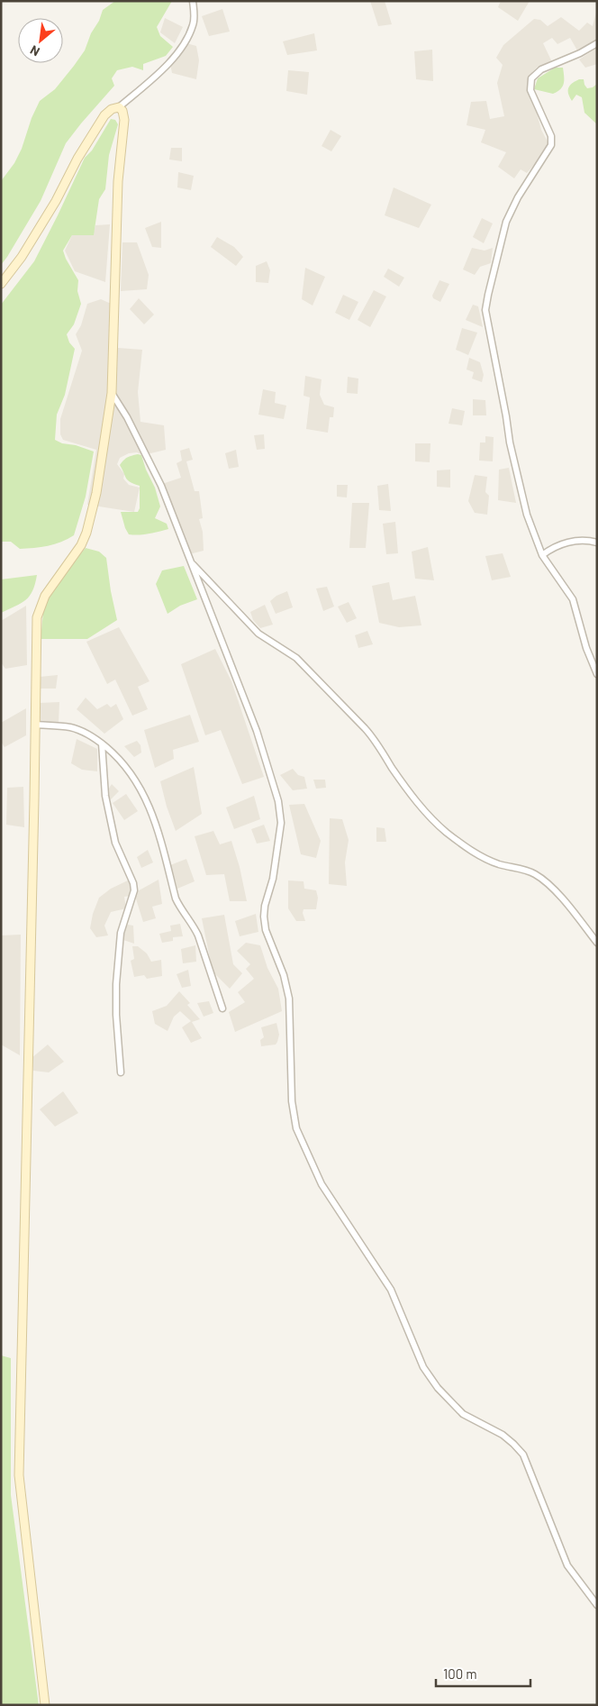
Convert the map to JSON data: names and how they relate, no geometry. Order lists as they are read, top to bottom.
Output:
{
  "scale_bar": "100 m",
  "north": "bottom left"
}
